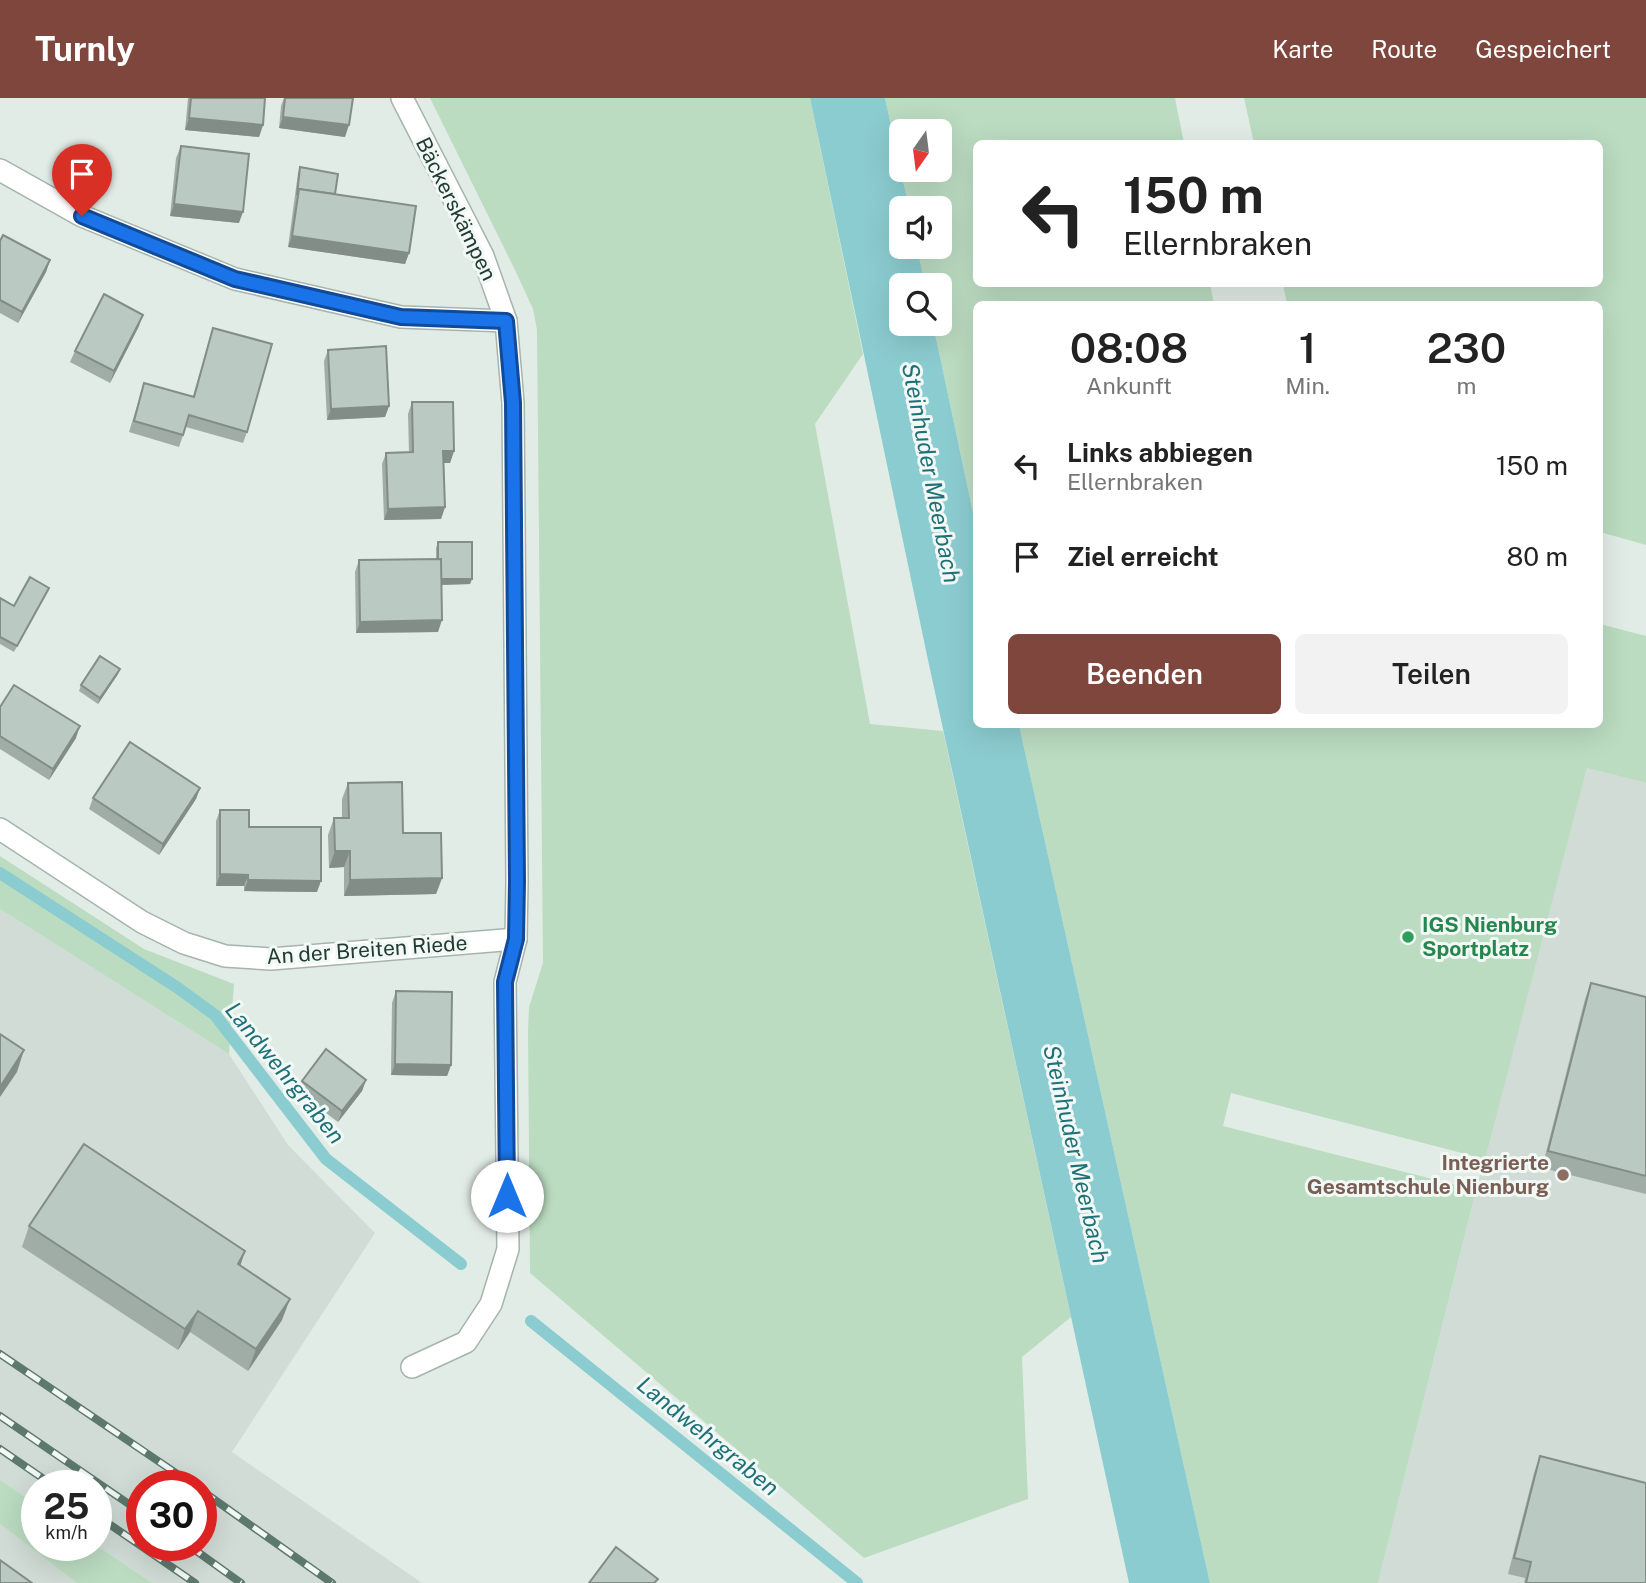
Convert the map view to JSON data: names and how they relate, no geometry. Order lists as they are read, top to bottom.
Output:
{
  "streets": {
    "street": ["Bäckerskämpen", "An der Breiten Riede"]
  },
  "crossings": [
    ["Bäckerskämpen", "An der Breiten Riede"]
  ],
  "water": ["Steinhuder Meerbach", "Landwehrgraben"],
  "places": ["IGS Nienburg Sportplatz", "Integrierte Gesamtschule Nienburg"],
  "north": "bottom",
  "page": {
    "header": "Turnly",
    "nav": ["Karte", "Route", "Gespeichert"],
    "turn": ["150 m", "Ellernbraken"],
    "eta": [
      "08:08",
      "Ankunft",
      "1",
      "Min.",
      "230",
      "m"
    ],
    "list": [
      {
        "name": "Links abbiegen",
        "note": "Ellernbraken",
        "value": "150 m"
      },
      {
        "name": "Ziel erreicht",
        "value": "80 m"
      }
    ],
    "buttons": ["Beenden", "Teilen"],
    "speed": "25 km/h",
    "limit": "30"
  }
}
